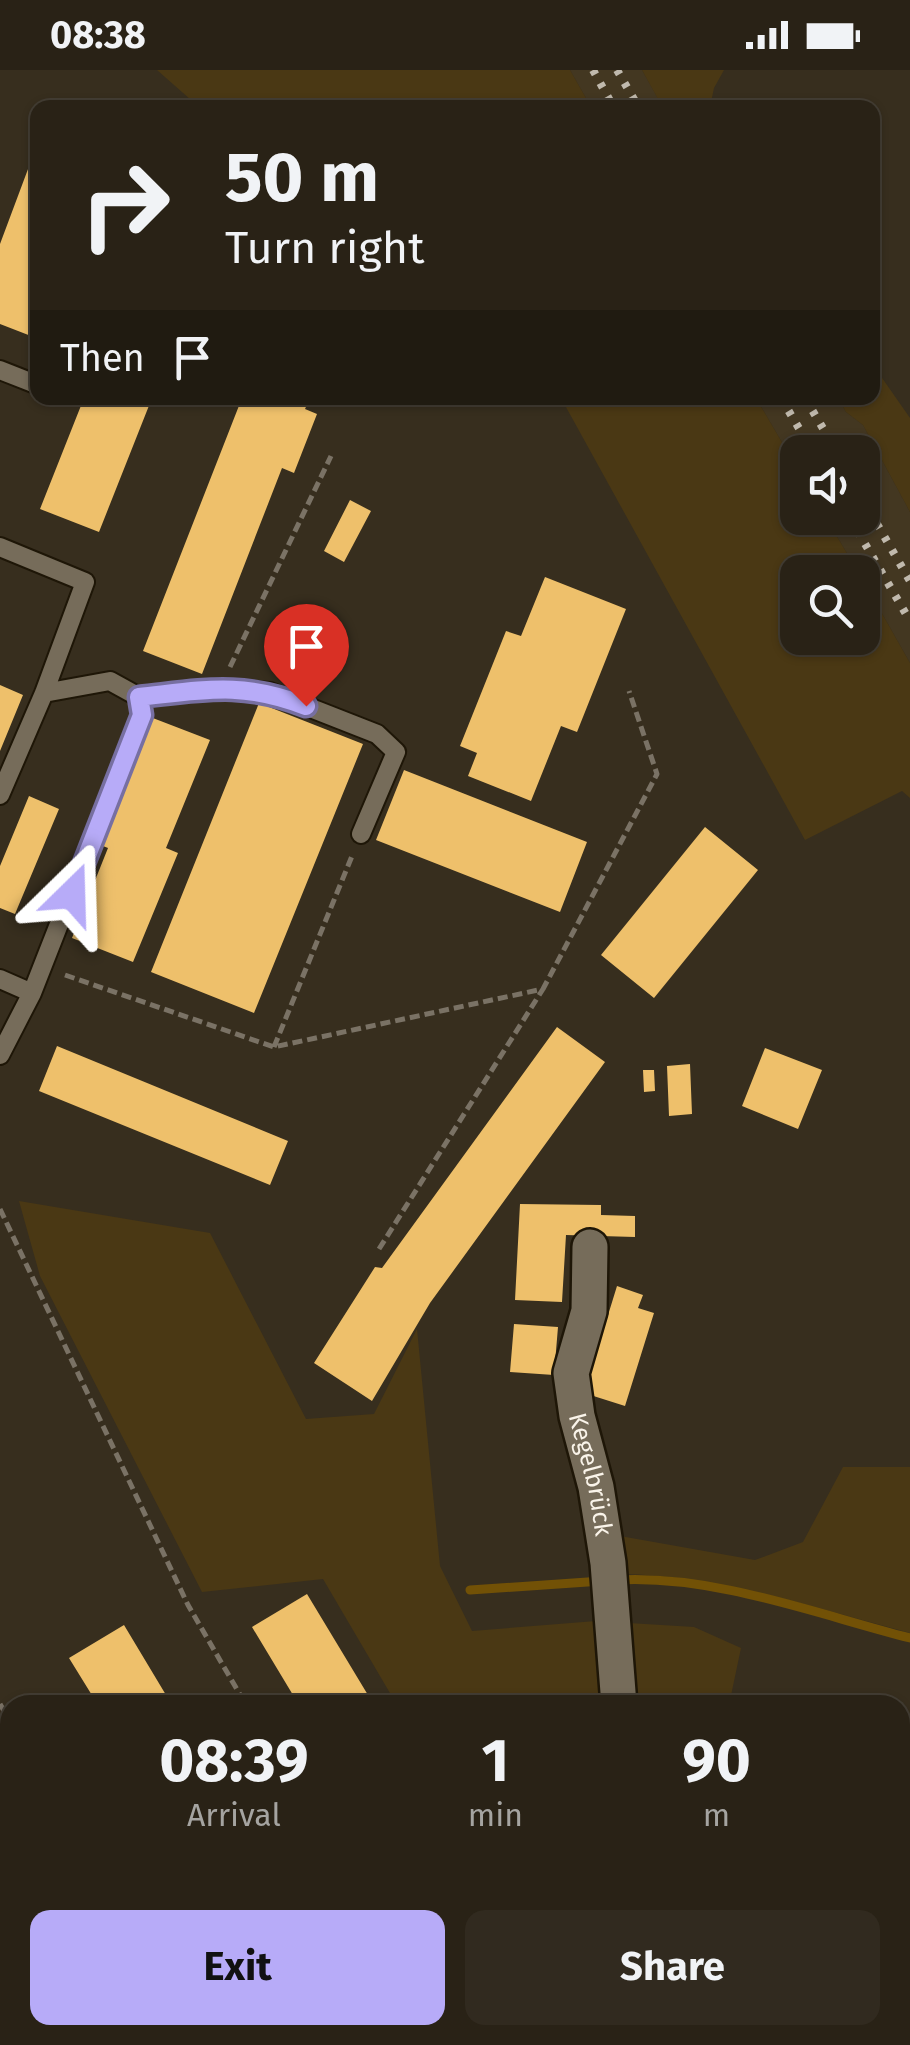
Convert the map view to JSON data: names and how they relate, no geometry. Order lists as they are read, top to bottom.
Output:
{
  "streets": {
    "street": ["Kegelbrück"]
  },
  "page": {
    "status": "08:38",
    "turn": ["50 m", "Turn right"],
    "then": "Then",
    "eta": [
      "08:39",
      "Arrival",
      "1",
      "min",
      "90",
      "m"
    ],
    "buttons": ["Exit", "Share"]
  }
}
